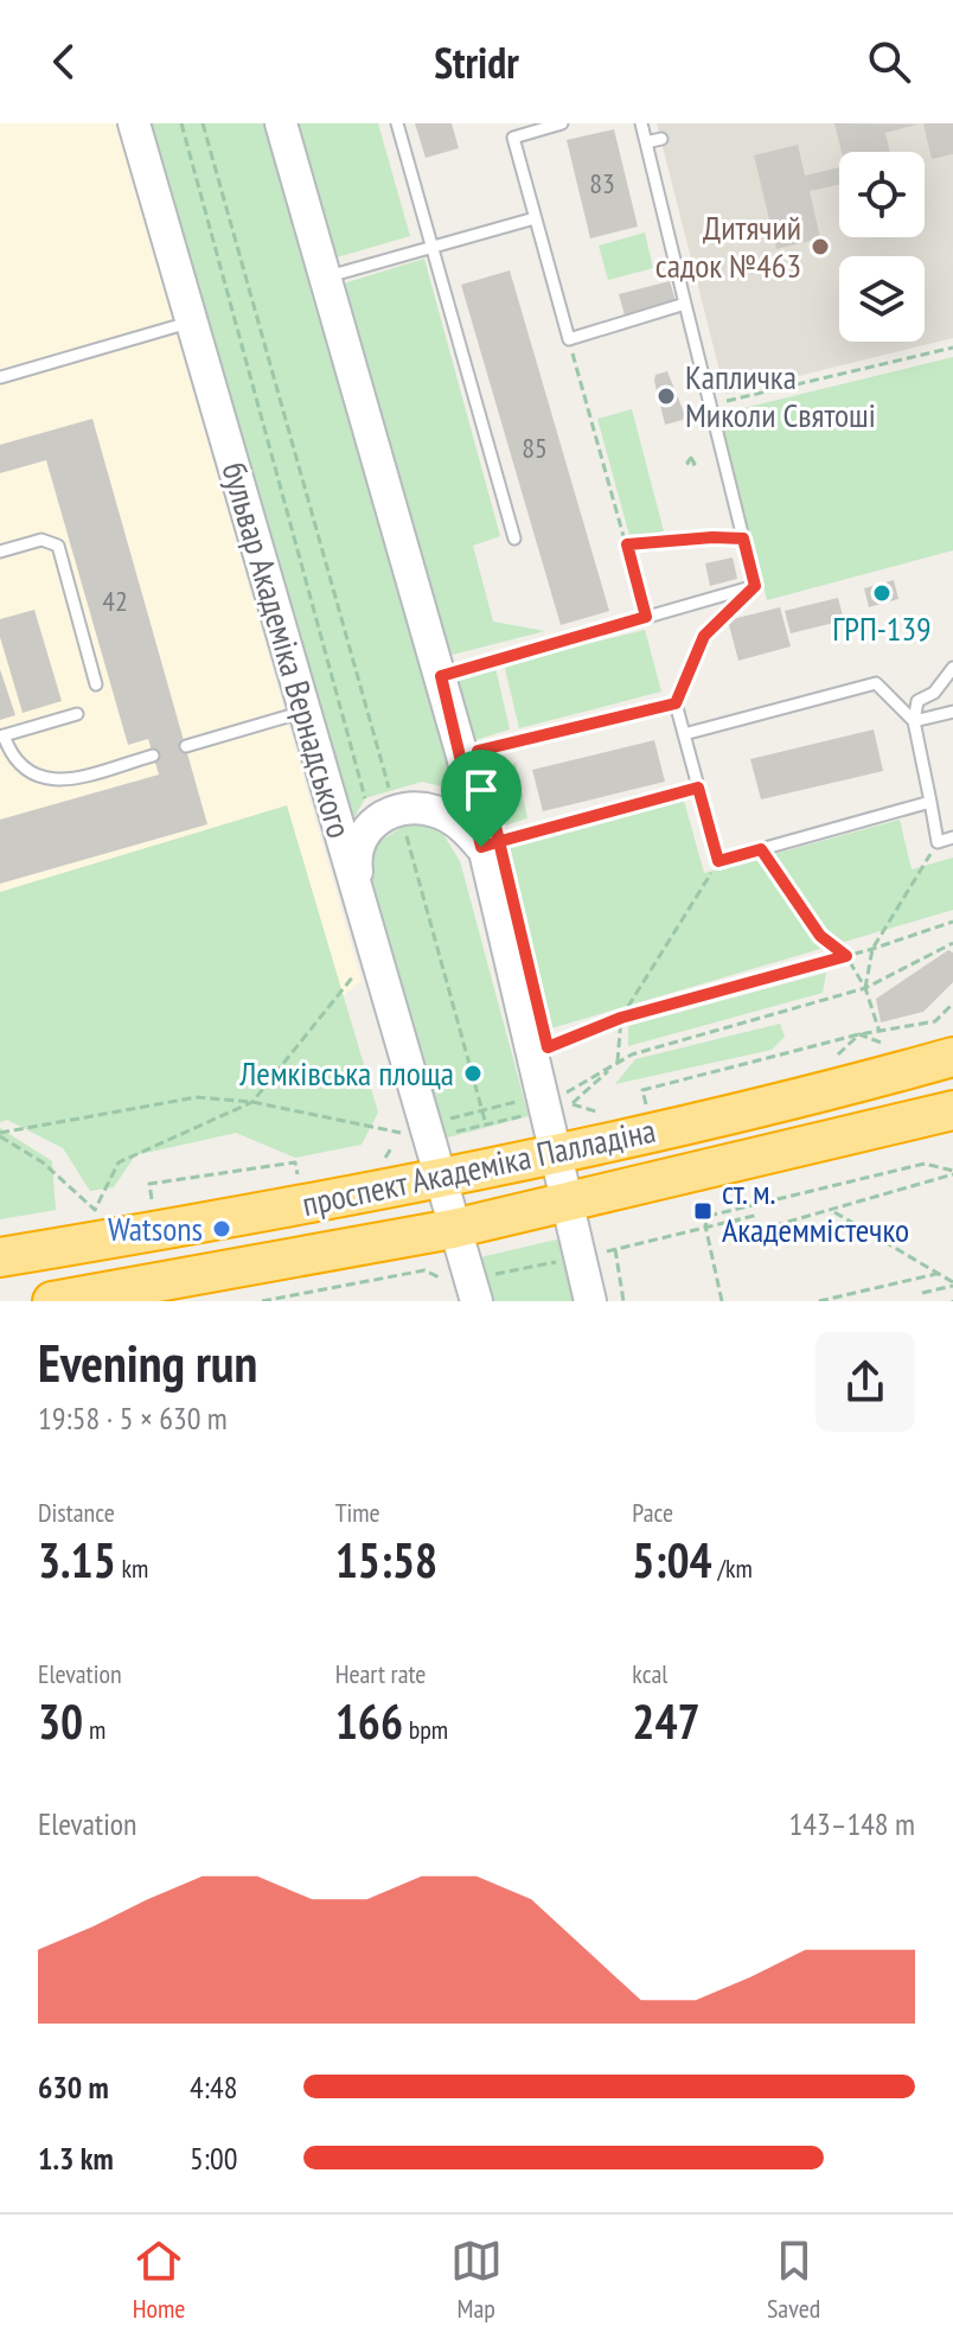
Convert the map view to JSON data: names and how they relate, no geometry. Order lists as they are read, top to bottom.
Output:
{
  "streets": {
    "highway": ["проспект Академіка Палладіна"],
    "main road": ["бульвар Академіка Вернадського"]
  },
  "crossings": [
    ["бульвар Академіка Вернадського", "проспект Академіка Палладіна"]
  ],
  "places": {
    "other": [
      "Дитячий садок №463",
      "Капличка Миколи Святоші",
      "ГРП-139",
      "Лемківська площа",
      "Watsons"
    ],
    "transit": ["ст. м. Академмістечко"]
  },
  "house_numbers": ["83", "85", "42"],
  "page": {
    "header": "Stridr",
    "heading": ["Evening run", "19:58 · 5 × 630 m"],
    "stats": [
      ["Distance", "3.15 km"],
      ["Time", "15:58"],
      ["Pace", "5:04 /km"],
      ["Elevation", "30 m"],
      ["Heart rate", "166 bpm"],
      ["kcal", "247"]
    ],
    "chart": ["Elevation", "143–148 m"],
    "list": [
      {
        "name": "630 m",
        "note": "4:48"
      },
      {
        "name": "1.3 km",
        "note": "5:00"
      }
    ],
    "tabs": ["Home", "Map", "Saved"]
  }
}
